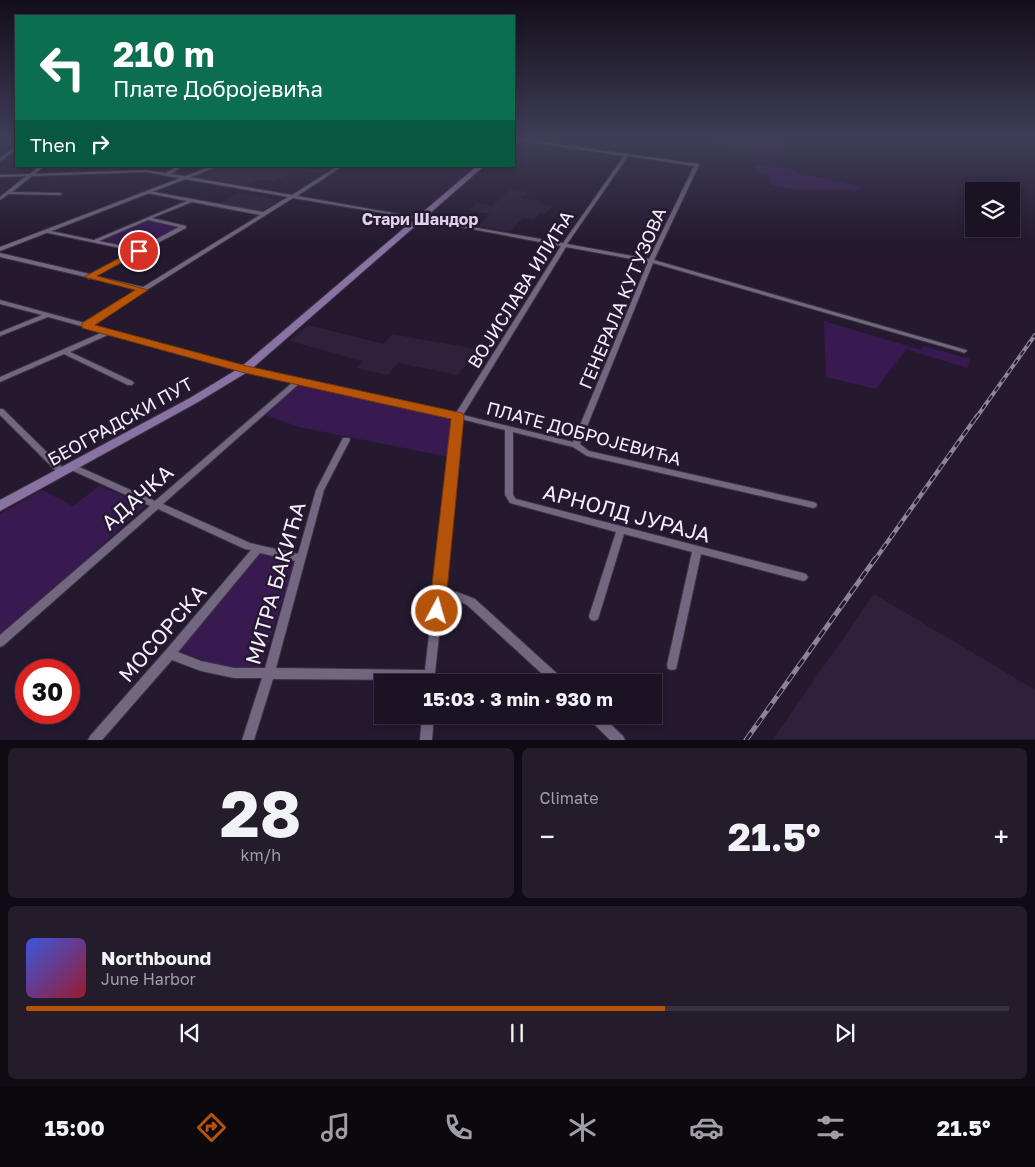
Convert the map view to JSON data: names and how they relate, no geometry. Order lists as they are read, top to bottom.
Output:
{
  "streets": {
    "main road": ["БЕОГРАДСКИ ПУТ"],
    "street": [
      "ВОЈИСЛАВА ИЛИЋА",
      "ГЕНЕРАЛА КУТУЗОВА",
      "ПЛАТЕ ДОБРОЈЕВИЋА",
      "АДАЧКА",
      "АРНОЛД ЈУРАЈА",
      "МИТРА БАКИЋА",
      "МОСОРСКА"
    ]
  },
  "crossings": [
    ["ВОЈИСЛАВА ИЛИЋА", "ПЛАТЕ ДОБРОЈЕВИЋА"],
    ["ГЕНЕРАЛА КУТУЗОВА", "ПЛАТЕ ДОБРОЈЕВИЋА"],
    ["БЕОГРАДСКИ ПУТ", "ПЛАТЕ ДОБРОЈЕВИЋА"],
    ["ПЛАТЕ ДОБРОЈЕВИЋА", "АДАЧКА"],
    ["ПЛАТЕ ДОБРОЈЕВИЋА", "АРНОЛД ЈУРАЈА"]
  ],
  "districts": ["Стари Шандор"],
  "page": {
    "turn": ["210 m", "Плате Добројевића"],
    "then": "Then",
    "limit": "30",
    "trip": "15:03 · 3 min · 930 m",
    "tile": [
      ["28", "km/h"],
      "Climate"
    ],
    "heat": ["−", "21.5°", "+"],
    "song": ["Northbound", "June Harbor"],
    "tabs": ["15:00", "21.5°"]
  }
}
